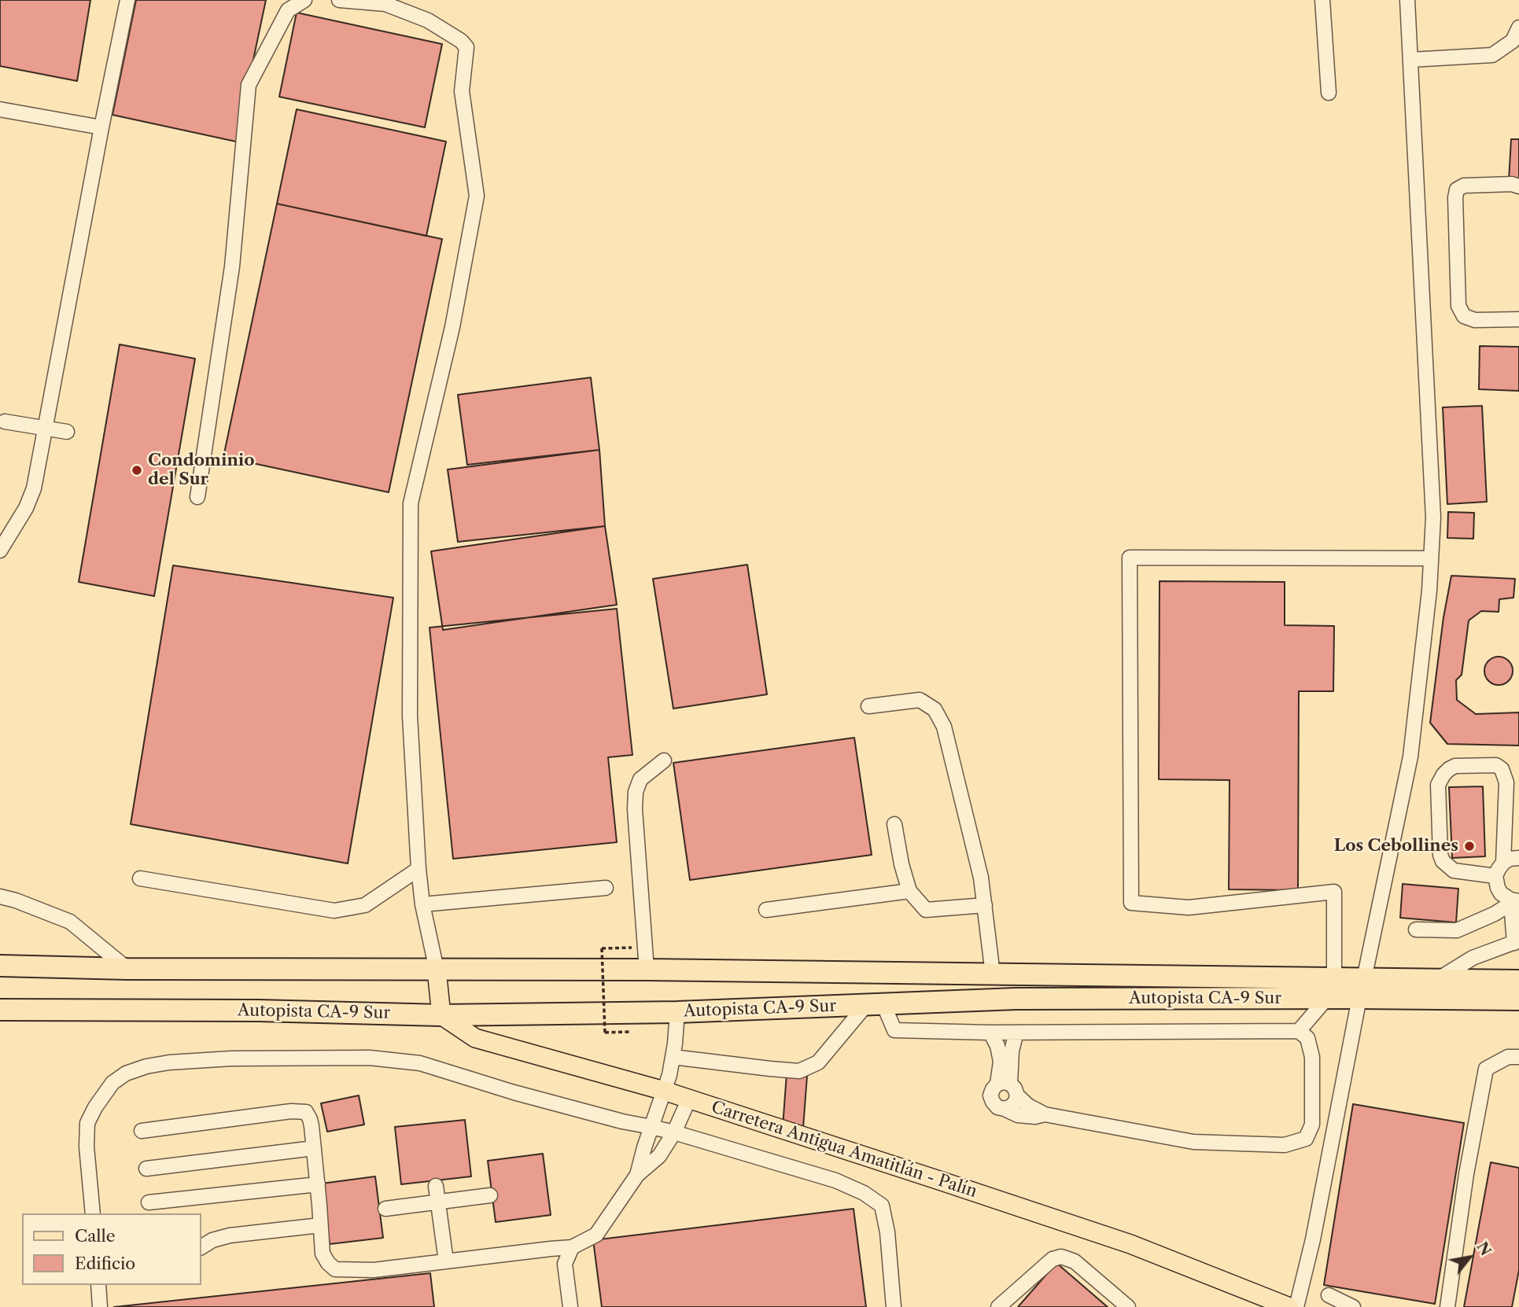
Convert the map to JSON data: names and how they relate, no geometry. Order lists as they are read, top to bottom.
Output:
{
  "streets": {
    "highway": ["Autopista CA-9 Sur"],
    "main road": ["Carretera Antigua Amatitlán - Palín"]
  },
  "crossings": [
    ["Autopista CA-9 Sur", "Carretera Antigua Amatitlán - Palín"]
  ],
  "places": ["Condominio del Sur", "Los Cebollines"],
  "legend": ["Calle", "Edificio"],
  "north": "top right"
}
